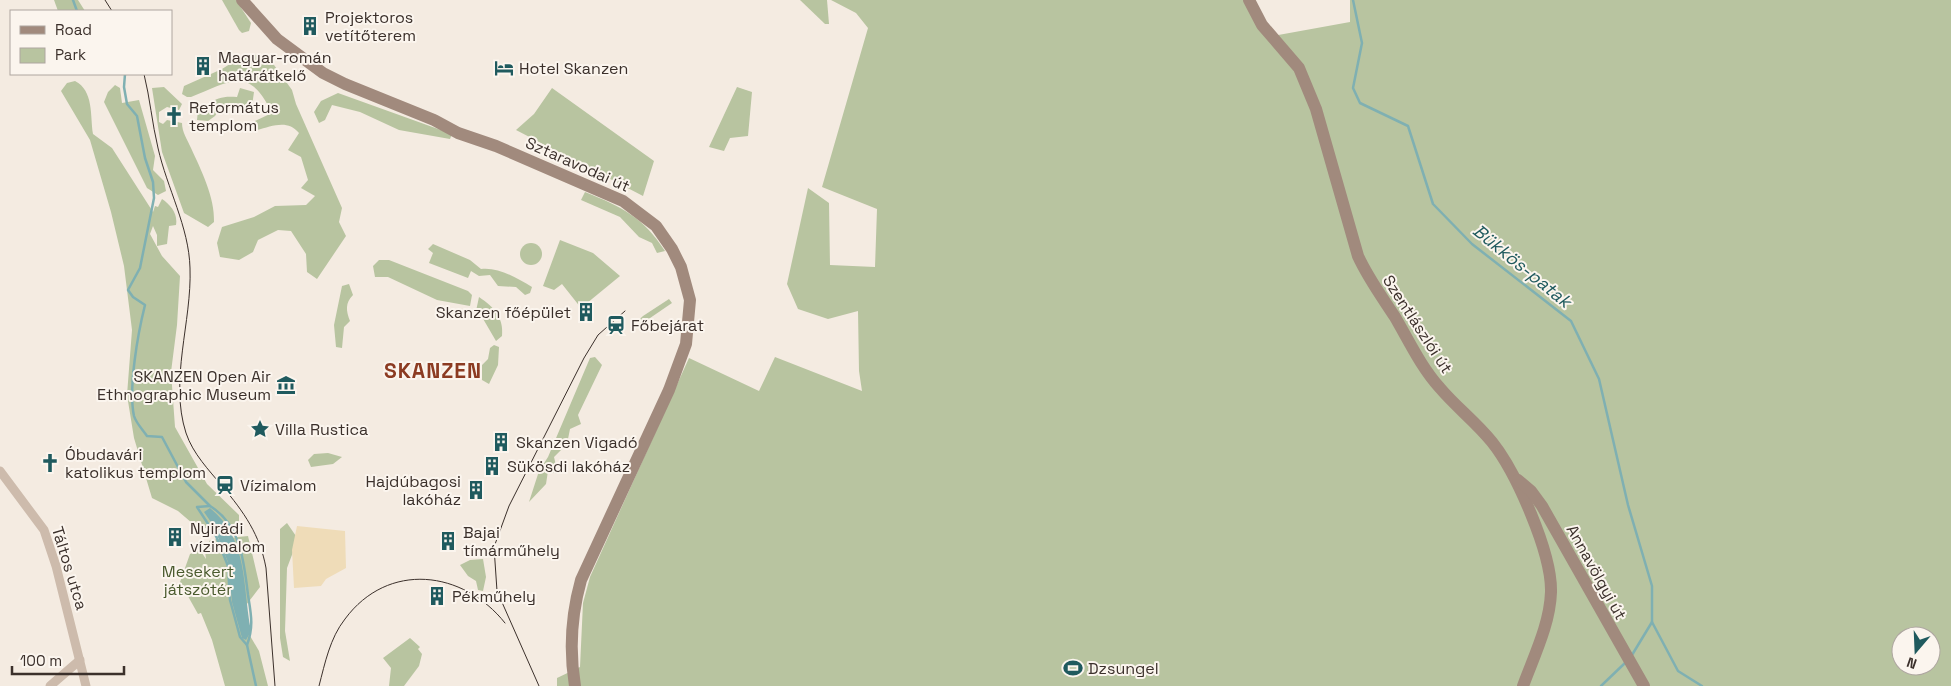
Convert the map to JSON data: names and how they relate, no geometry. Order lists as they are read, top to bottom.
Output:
{
  "streets": {
    "street": [
      "Sztaravodai út",
      "Szentlászlói út",
      "Táltos utca",
      "Annavölgyi út"
    ]
  },
  "crossings": [
    ["Szentlászlói út", "Annavölgyi út"]
  ],
  "districts": ["SKANZEN"],
  "water": ["Bükkös-patak"],
  "parks": ["Mesekert játszótér"],
  "places": {
    "building": [
      "Projektoros vetítőterem",
      "Magyar-román határátkelő",
      "Skanzen főépület",
      "Skanzen Vigadó",
      "Sükösdi lakóház",
      "Hajdúbagosi lakóház",
      "Nyirádi vízimalom",
      "Bajai tímárműhely",
      "Pékműhely"
    ],
    "hotel": ["Hotel Skanzen"],
    "church": ["Református templom", "Óbudavári katolikus templom"],
    "station": ["Főbejárat", "Vízimalom"],
    "museum": ["SKANZEN Open Air Ethnographic Museum"],
    "place": ["Villa Rustica"],
    "sports": ["Dzsungel"]
  },
  "legend": ["Road", "Park"],
  "scale_bar": "100 m",
  "north": "bottom"
}
